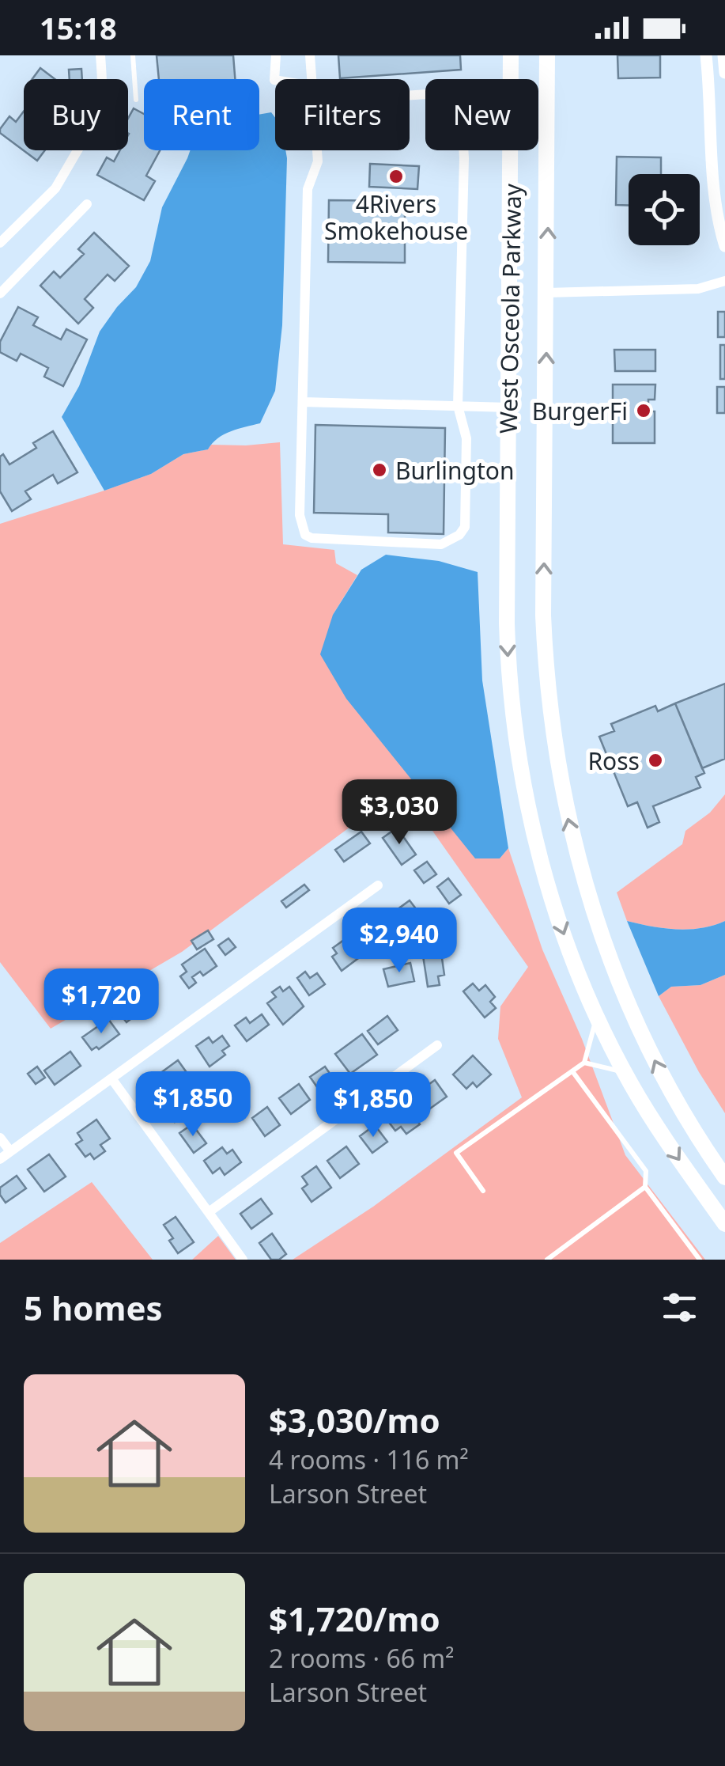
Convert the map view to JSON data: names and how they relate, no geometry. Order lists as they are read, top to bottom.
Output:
{
  "streets": {
    "main road": ["West Osceola Parkway"]
  },
  "places": [
    "4Rivers Smokehouse",
    "BurgerFi",
    "Burlington",
    "Ross"
  ],
  "page": {
    "status": "15:18",
    "chip": [
      "Buy",
      "Rent",
      "Filters",
      "New"
    ],
    "price": [
      "$3,030",
      "$2,940",
      "$1,720",
      "$1,850",
      "$1,850"
    ],
    "heading": "5 homes",
    "list": [
      {
        "name": "$3,030/mo",
        "note": "4 rooms · 116 m² · Larson Street"
      },
      {
        "name": "$1,720/mo",
        "note": "2 rooms · 66 m² · Larson Street"
      }
    ]
  }
}
